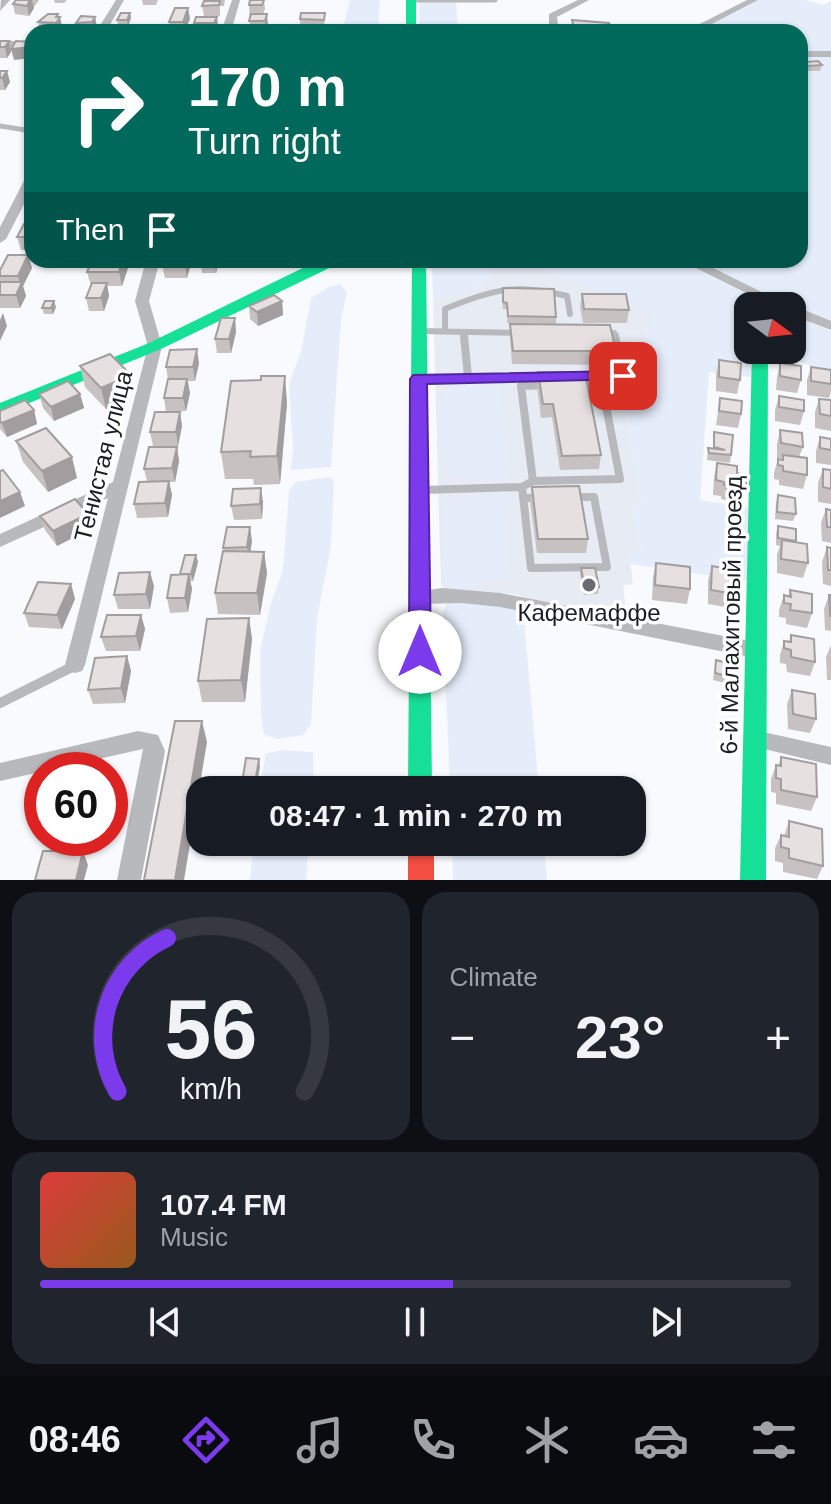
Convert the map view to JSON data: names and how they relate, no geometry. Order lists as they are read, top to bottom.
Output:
{
  "streets": {
    "street": ["Тенистая улица", "6-й Малахитовый проезд"]
  },
  "places": ["Кафемаффе"],
  "north": "right",
  "page": {
    "turn": ["170 m", "Turn right"],
    "then": "Then",
    "limit": "60",
    "trip": "08:47 · 1 min · 270 m",
    "tile": "Climate",
    "heat": ["−", "23°", "+"],
    "song": ["107.4 FM", "Music"],
    "tabs": "08:46",
    "gauge": ["56", "km/h"]
  }
}
